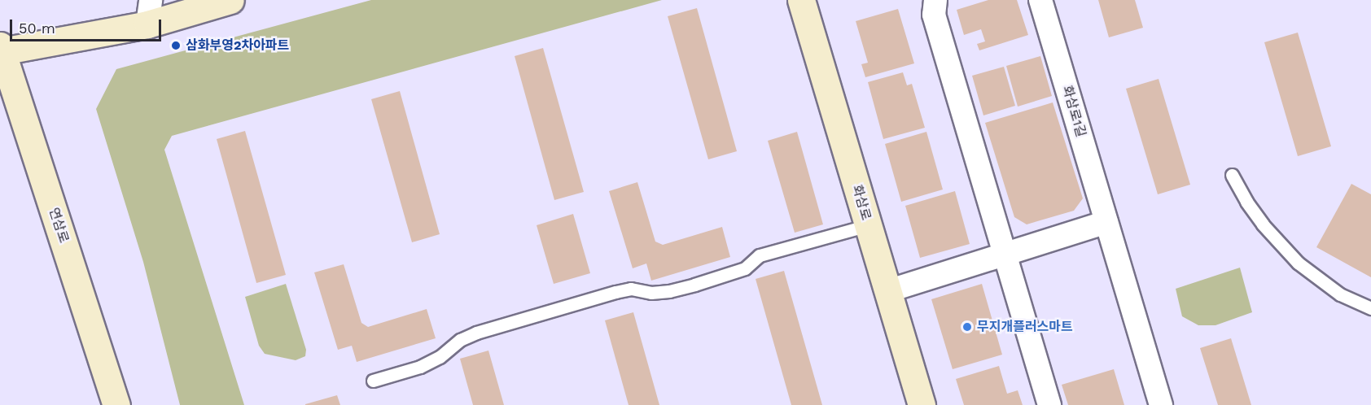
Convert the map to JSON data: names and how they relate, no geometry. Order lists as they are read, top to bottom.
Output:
{
  "streets": {
    "street": ["화삼로1길", "화삼로", "연삼로"]
  },
  "places": ["삼화부영2차아파트", "무지개플러스마트"],
  "scale_bar": "50 m"
}
